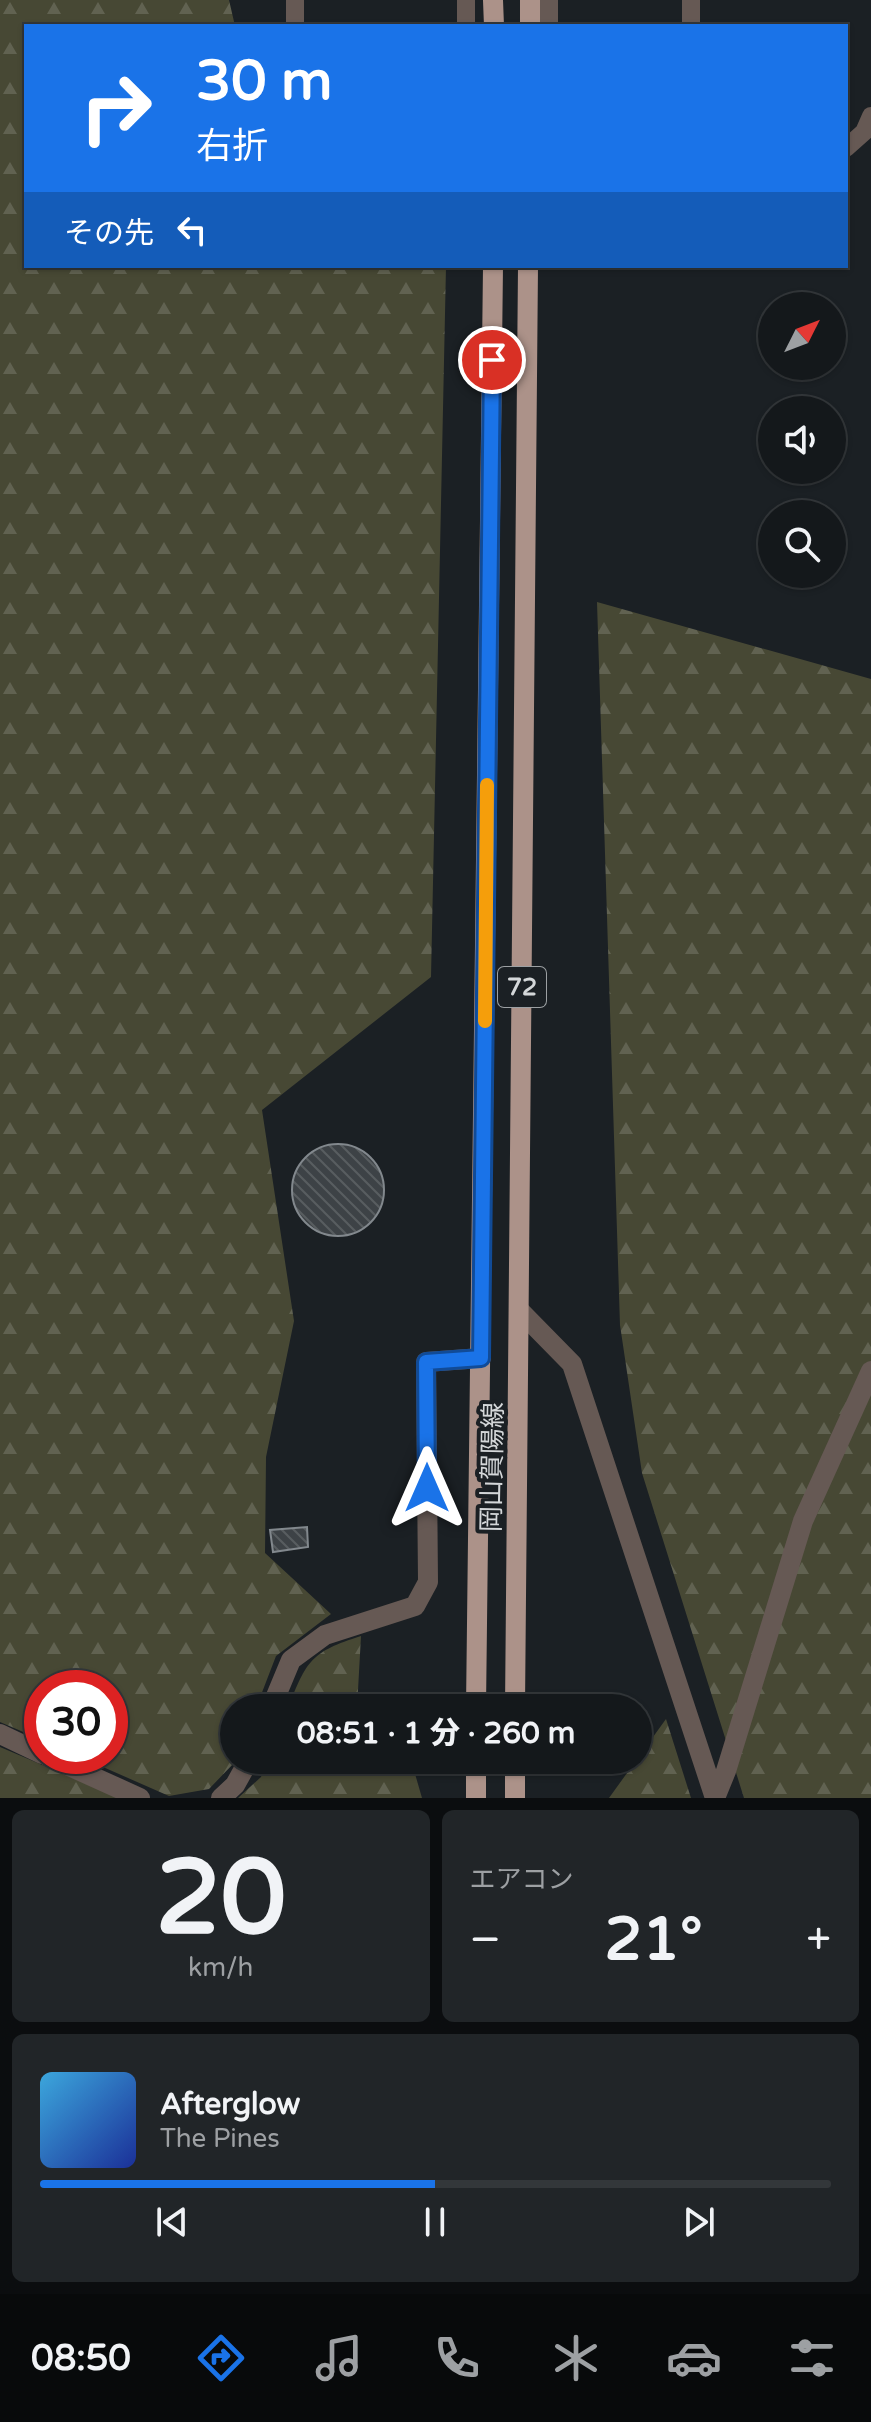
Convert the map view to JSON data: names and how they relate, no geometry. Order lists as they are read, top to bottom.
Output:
{
  "streets": {
    "main road": ["72", "岡山賀陽線"]
  },
  "north": "top right",
  "page": {
    "turn": ["30 m", "右折"],
    "then": "その先",
    "limit": "30",
    "trip": "08:51 · 1 分 · 260 m",
    "tile": [
      ["20", "km/h"],
      "エアコン"
    ],
    "heat": ["−", "21°", "+"],
    "song": ["Afterglow", "The Pines"],
    "tabs": "08:50"
  }
}
